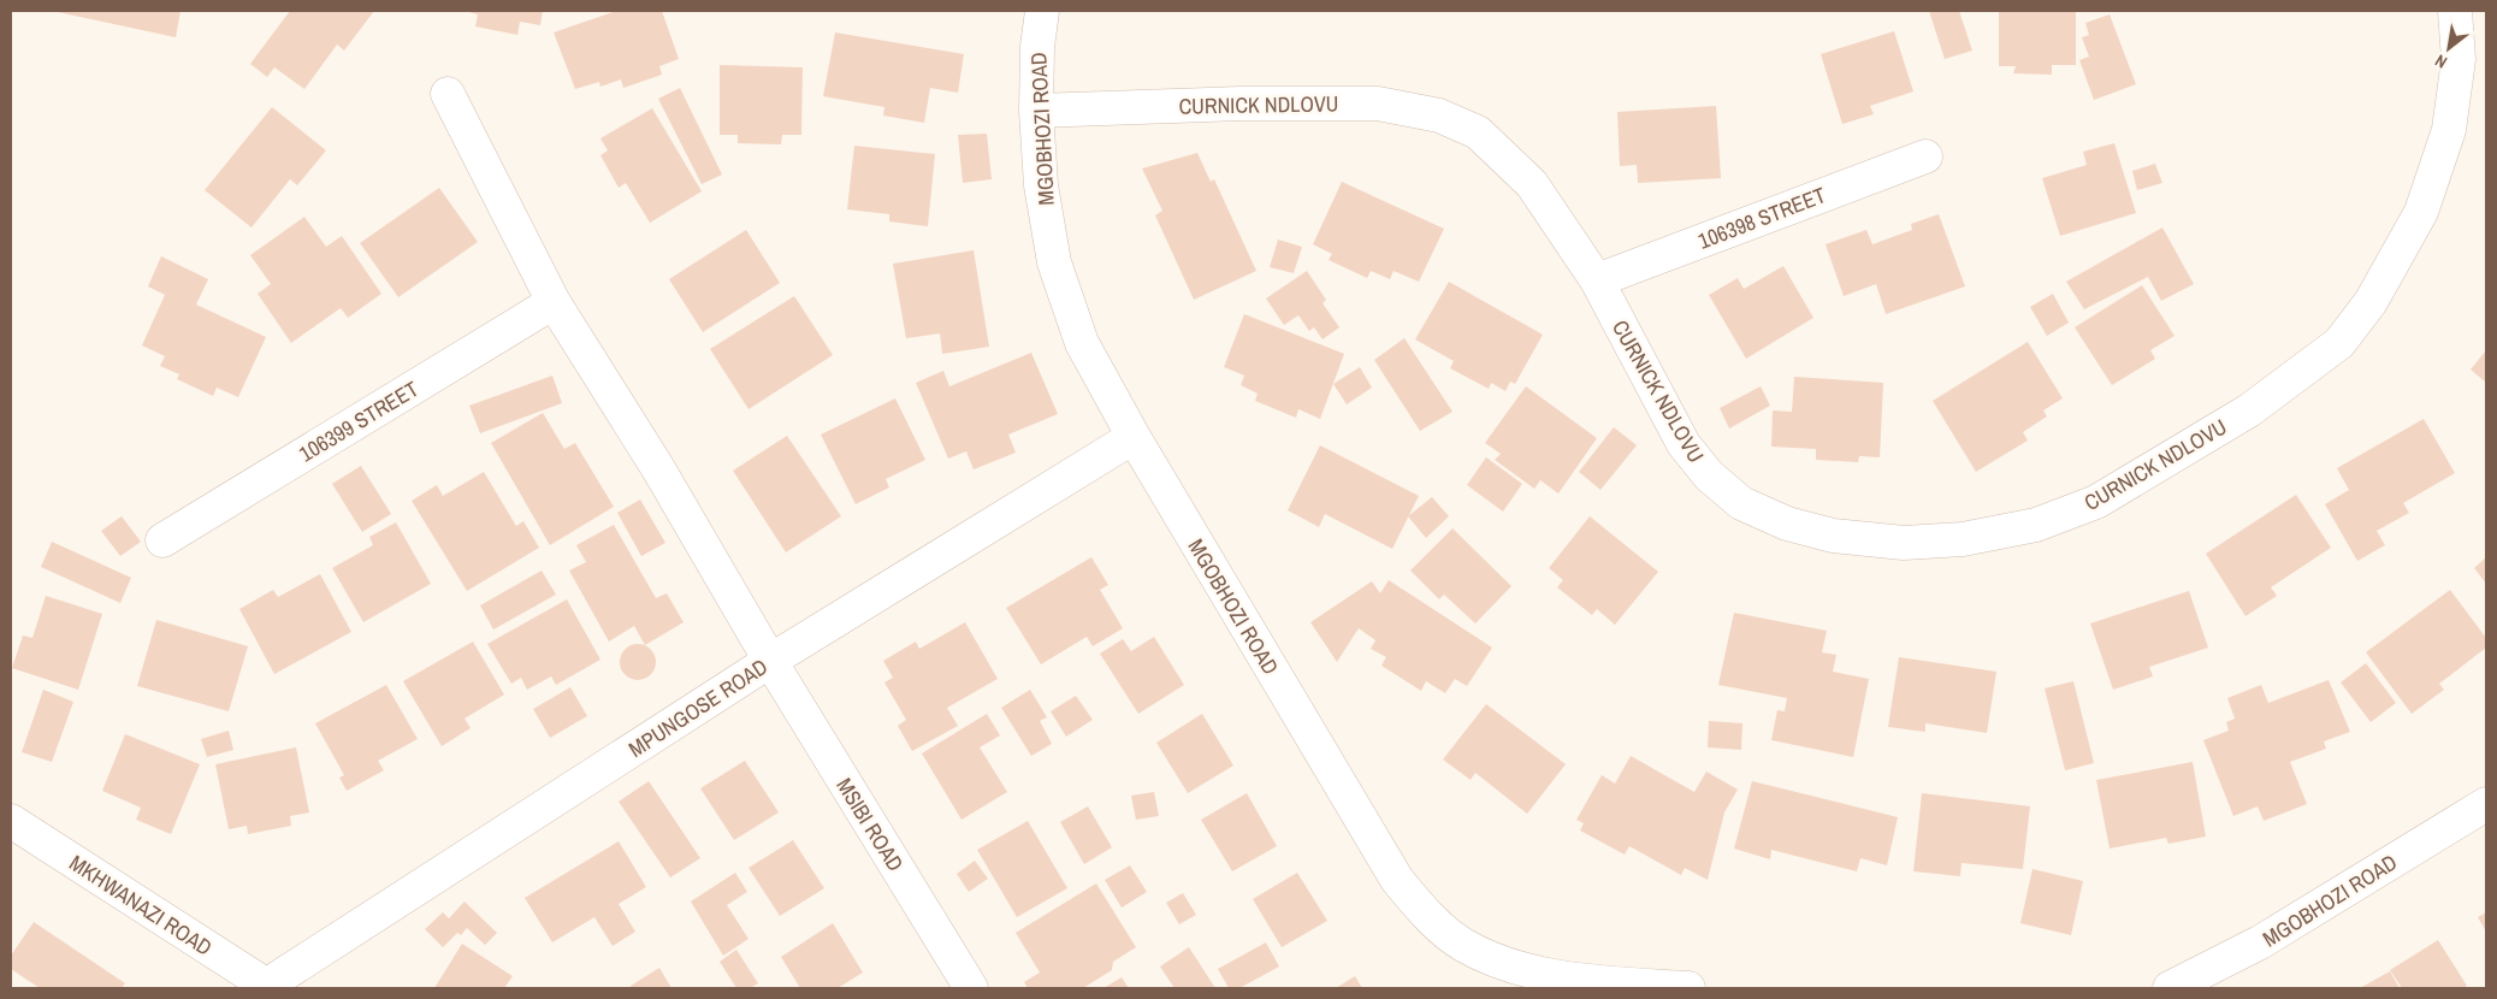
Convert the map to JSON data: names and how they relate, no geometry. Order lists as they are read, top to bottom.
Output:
{
  "streets": {
    "street": [
      "CURNICK NDLOVU",
      "MGOBHOZI ROAD",
      "106398 STREET",
      "106399 STREET",
      "MPUNGOSE ROAD",
      "MSIBI ROAD",
      "MKHWANAZI ROAD"
    ]
  },
  "crossings": [
    ["CURNICK NDLOVU", "MGOBHOZI ROAD"],
    ["CURNICK NDLOVU", "106398 STREET"],
    ["MGOBHOZI ROAD", "MPUNGOSE ROAD"],
    ["MPUNGOSE ROAD", "MSIBI ROAD"],
    ["MPUNGOSE ROAD", "MKHWANAZI ROAD"]
  ],
  "north": "bottom left"
}
